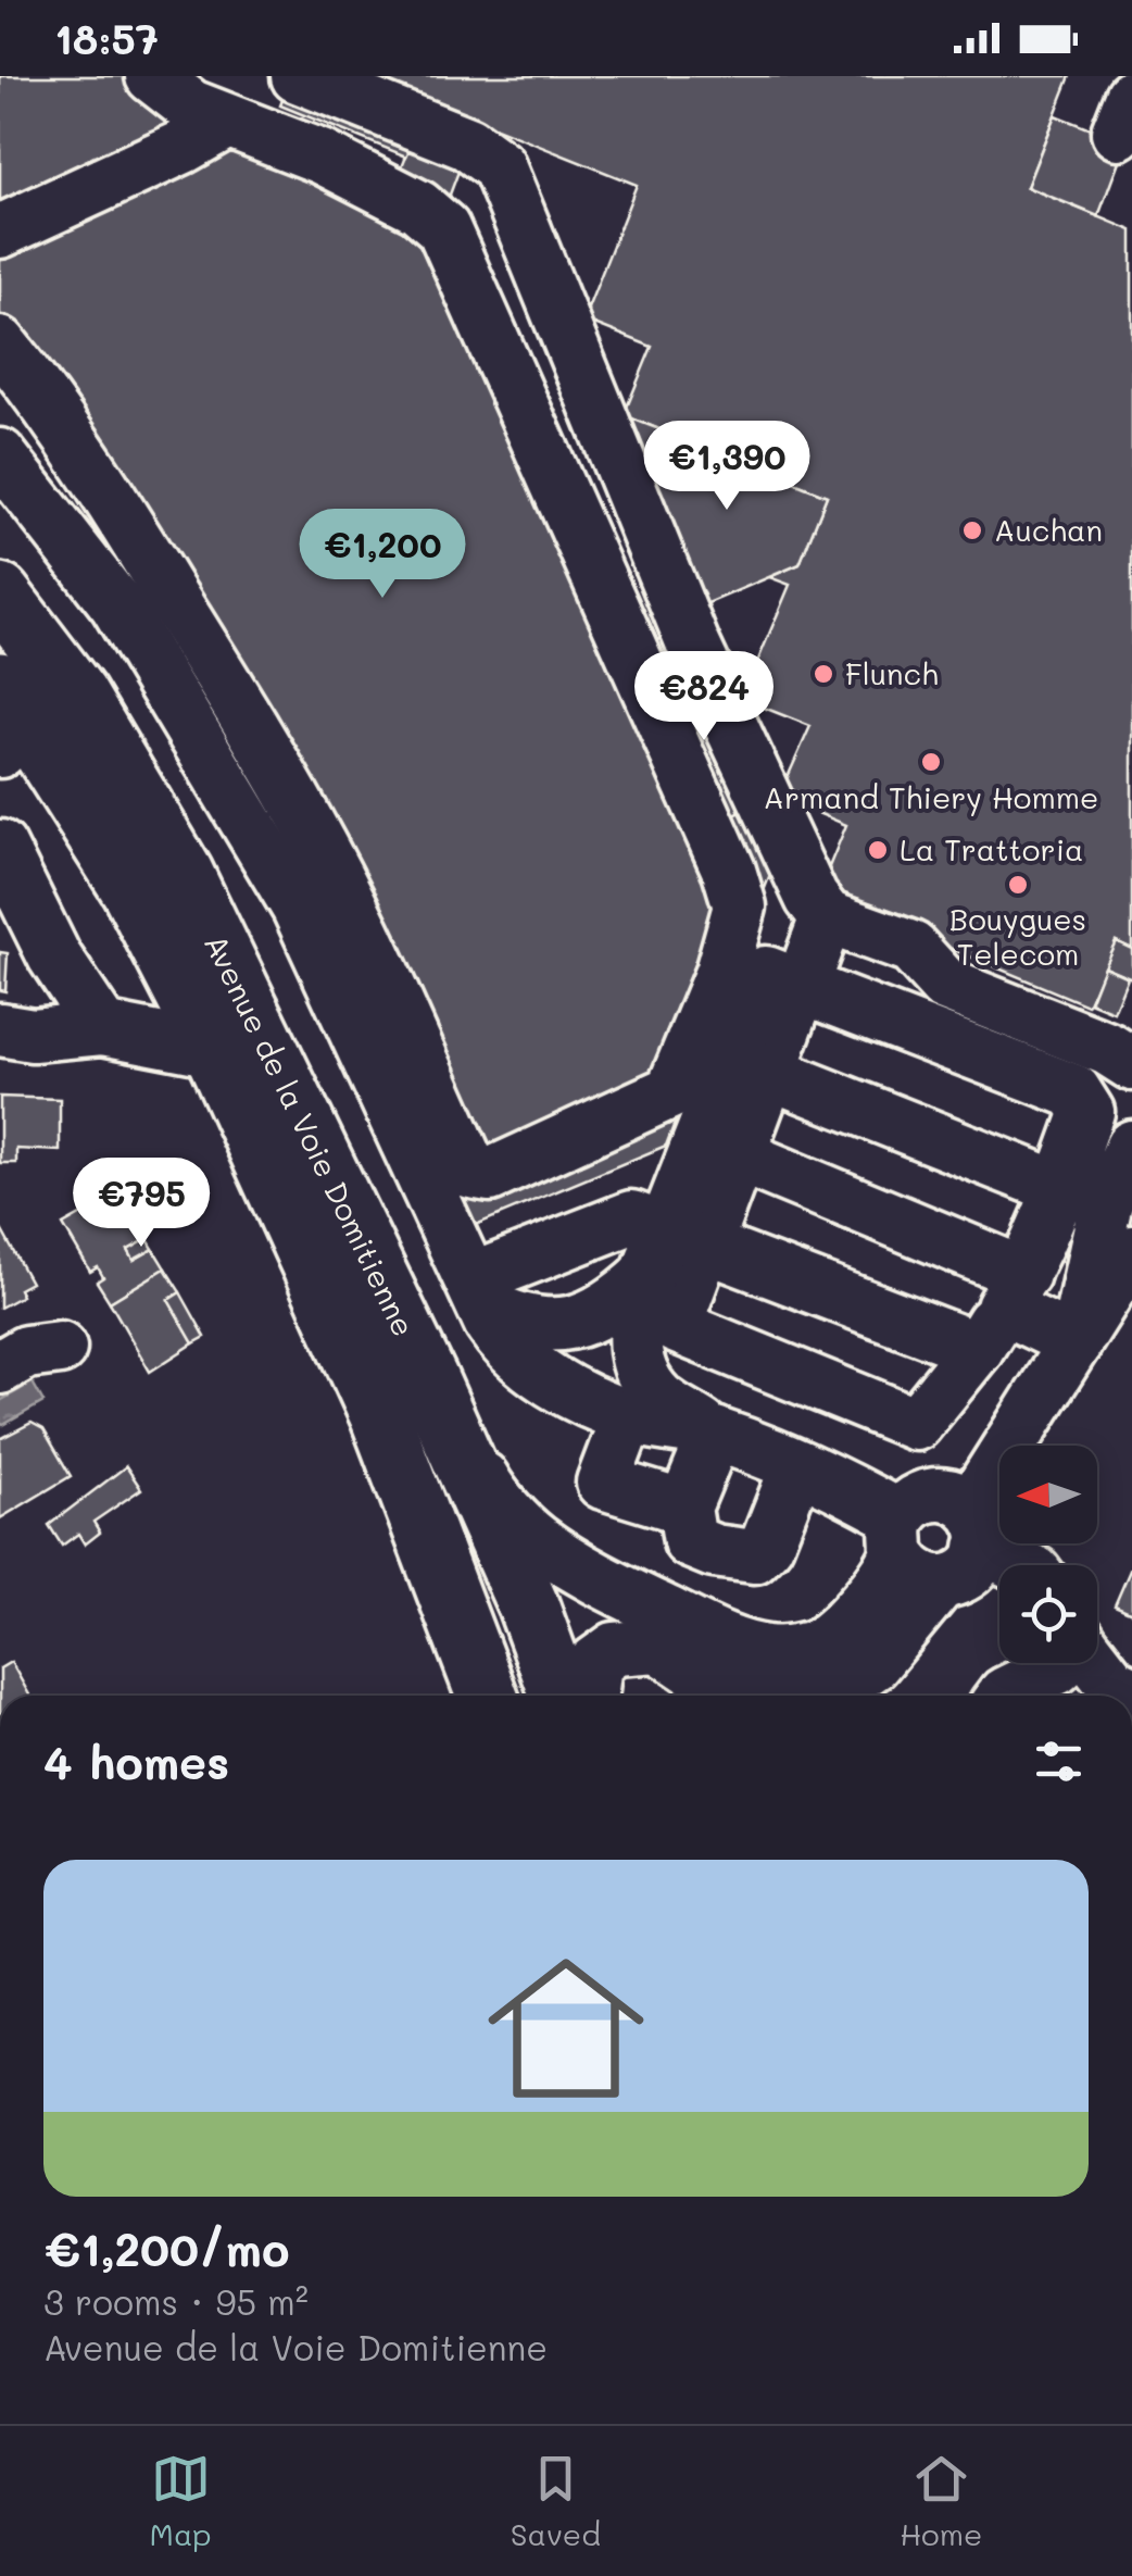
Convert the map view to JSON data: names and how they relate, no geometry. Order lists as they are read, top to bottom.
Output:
{
  "streets": {
    "main road": ["Avenue de la Voie Domitienne"]
  },
  "places": [
    "Auchan",
    "Flunch",
    "Armand Thiery Homme",
    "La Trattoria",
    "Bouygues Telecom"
  ],
  "north": "left",
  "page": {
    "status": "18:57",
    "price": [
      "€1,390",
      "€1,200",
      "€824",
      "€795"
    ],
    "heading": "4 homes",
    "list": [
      {
        "name": "€1,200/mo",
        "note": "3 rooms · 95 m² · Avenue de la Voie Domitienne"
      }
    ],
    "tabs": ["Map", "Saved", "Home"]
  }
}
